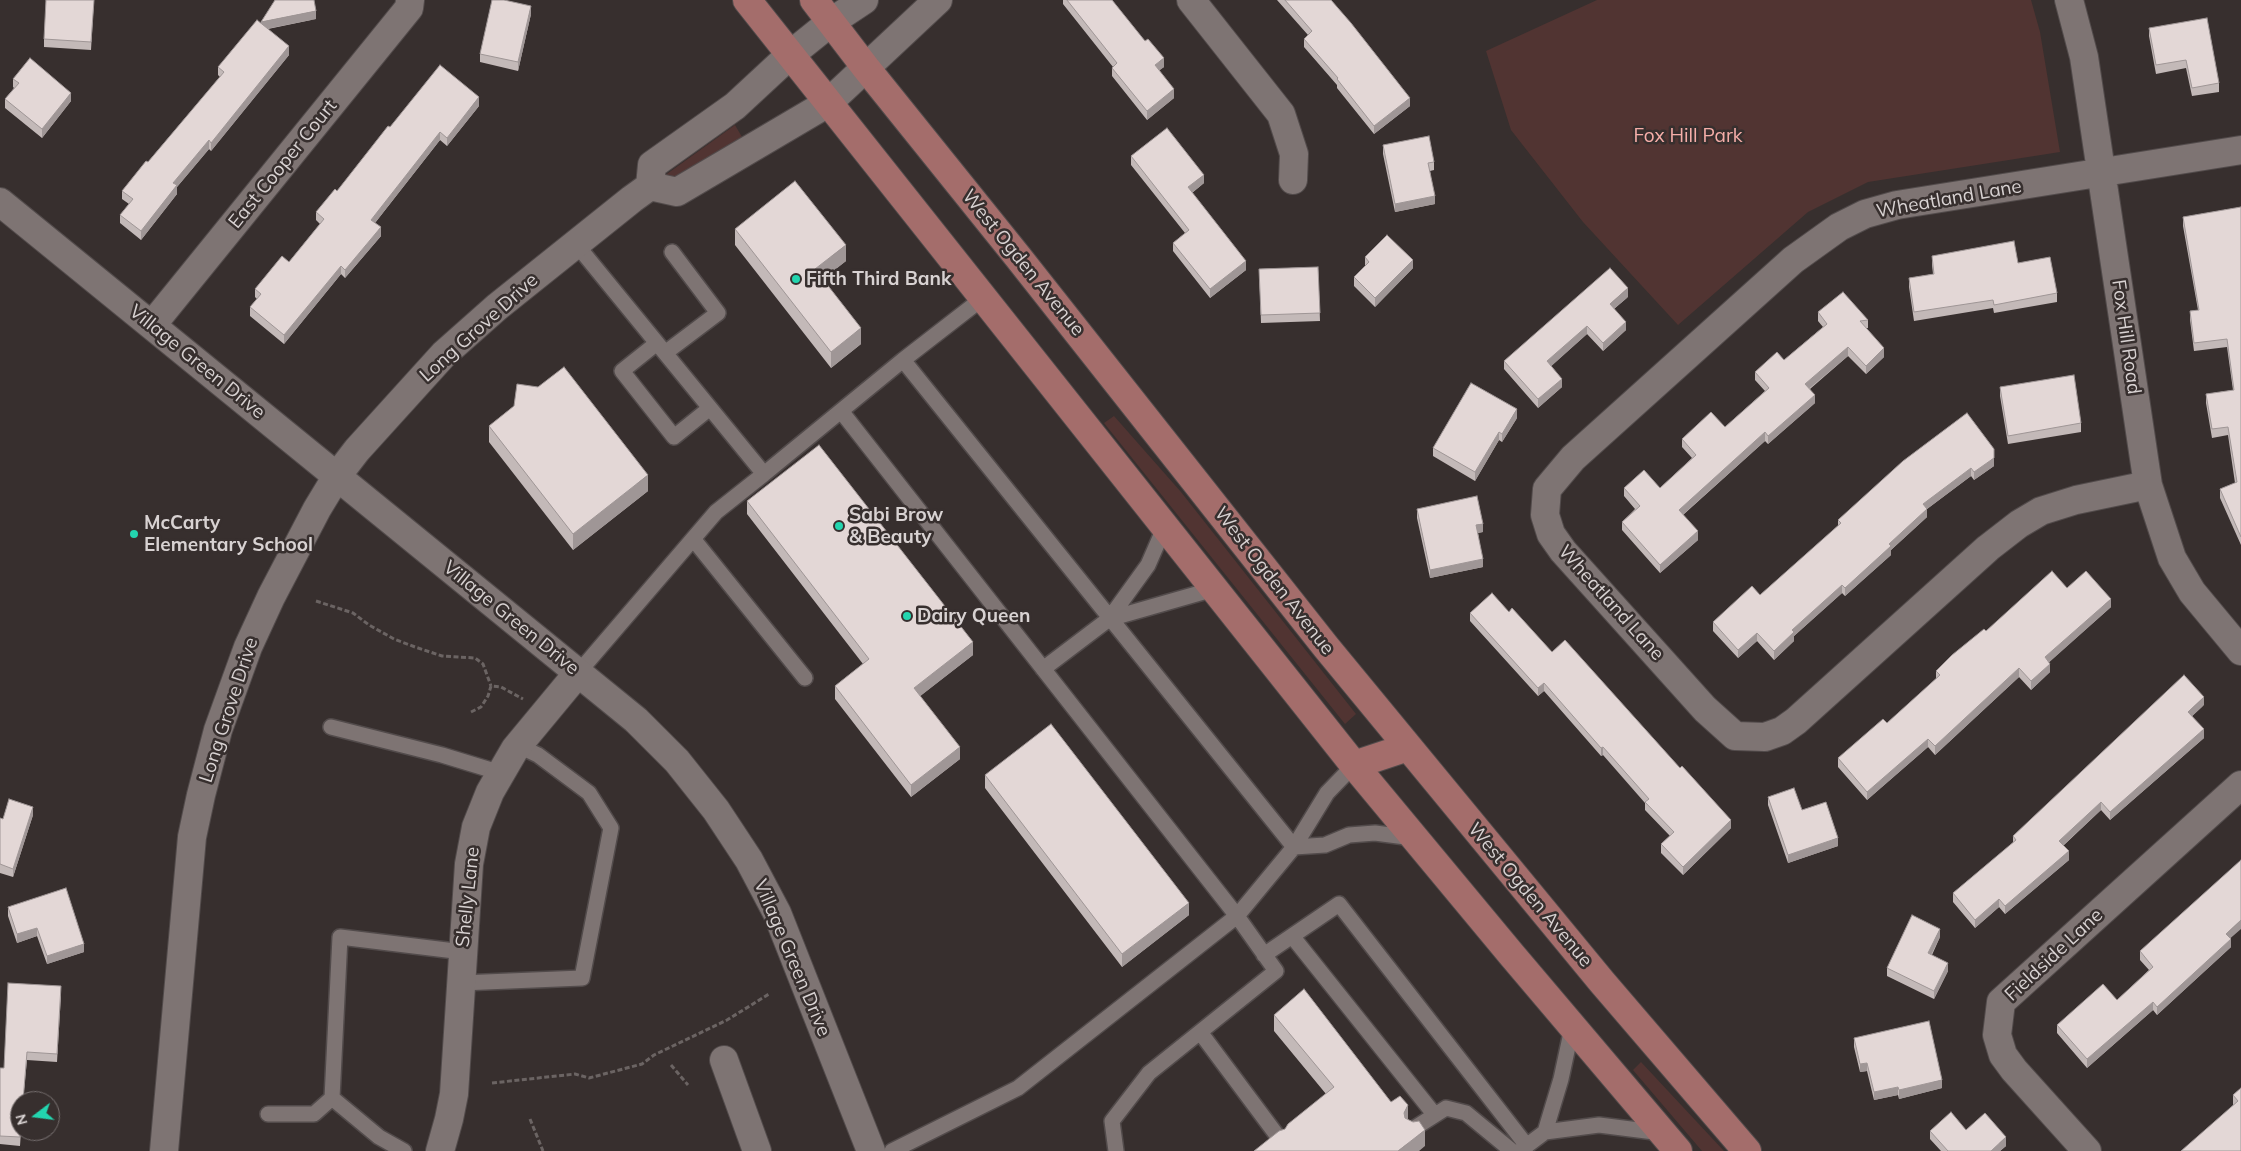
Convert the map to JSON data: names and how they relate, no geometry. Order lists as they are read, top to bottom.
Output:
{
  "streets": {
    "main road": ["West Ogden Avenue"],
    "street": [
      "East Cooper Court",
      "Wheatland Lane",
      "Long Grove Drive",
      "Fox Hill Road",
      "Village Green Drive",
      "Shelly Lane",
      "Fieldside Lane"
    ]
  },
  "crossings": [
    ["East Cooper Court", "Village Green Drive"],
    ["Wheatland Lane", "Fox Hill Road"],
    ["Long Grove Drive", "Village Green Drive"],
    ["Village Green Drive", "Shelly Lane"]
  ],
  "parks": ["Fox Hill Park"],
  "places": [
    "Fifth Third Bank",
    "Sabi Brow & Beauty",
    "McCarty Elementary School",
    "Dairy Queen"
  ],
  "north": "left"
}
